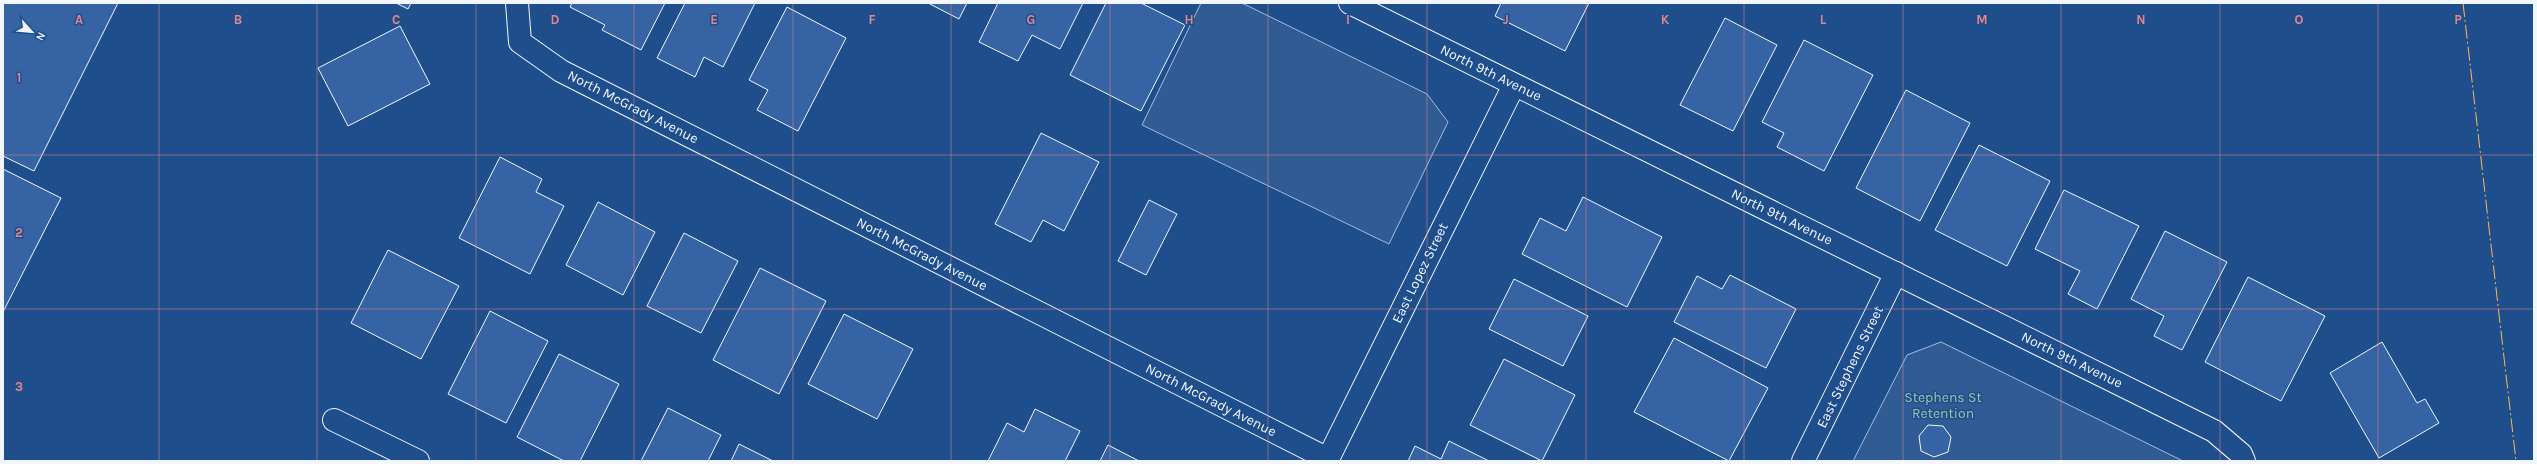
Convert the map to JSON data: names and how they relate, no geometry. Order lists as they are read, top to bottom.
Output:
{
  "streets": {
    "street": [
      "North 9th Avenue",
      "North McGrady Avenue",
      "East Lopez Street",
      "East Stephens Street"
    ]
  },
  "crossings": [
    ["North 9th Avenue", "East Lopez Street"],
    ["North 9th Avenue", "East Stephens Street"],
    ["North McGrady Avenue", "East Lopez Street"]
  ],
  "parks": ["Stephens St Retention"],
  "north": "bottom right",
  "grid": {
    "columns": [
      "A",
      "B",
      "C",
      "D",
      "E",
      "F",
      "G",
      "H",
      "I",
      "J",
      "K",
      "L",
      "M",
      "N",
      "O",
      "P"
    ],
    "rows": ["1", "2", "3"]
  }
}
